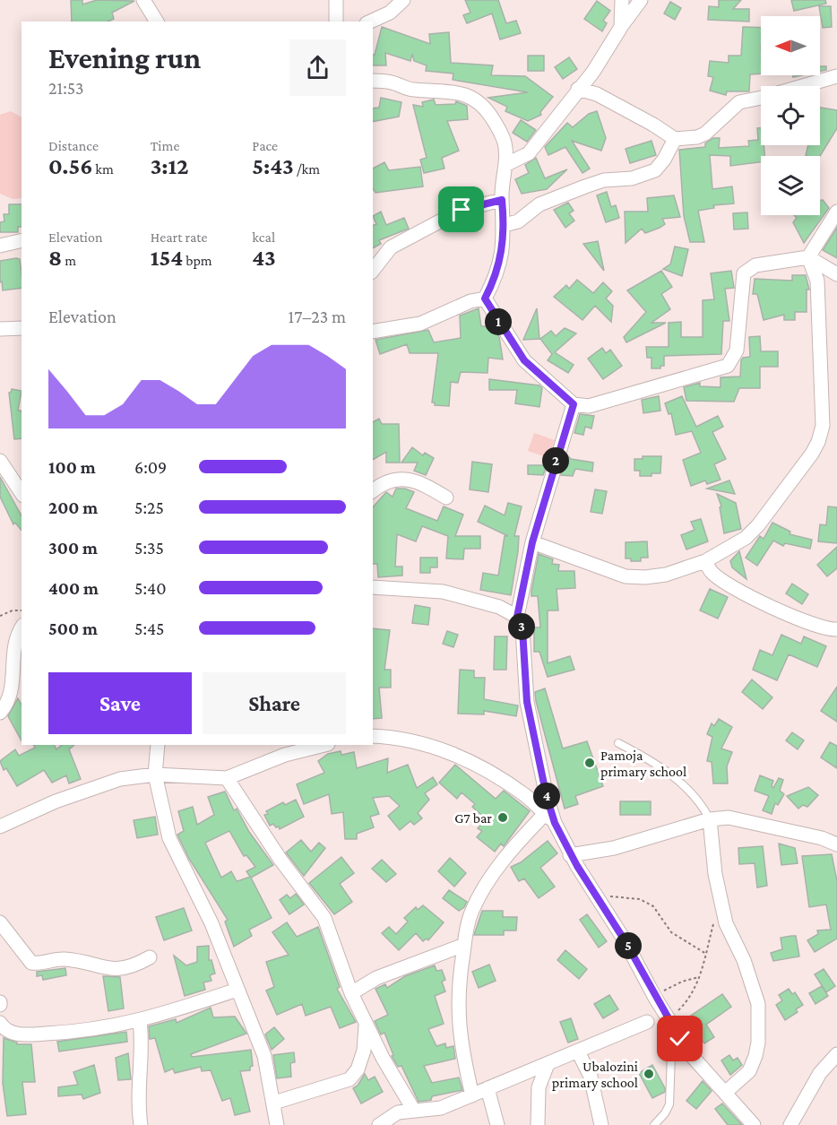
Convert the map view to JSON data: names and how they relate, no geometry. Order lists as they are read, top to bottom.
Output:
{
  "places": ["Pamoja primary school", "G7 bar", "Ubalozini primary school"],
  "north": "left",
  "page": {
    "heading": ["Evening run", "21:53"],
    "stats": [
      ["Distance", "0.56 km"],
      ["Time", "3:12"],
      ["Pace", "5:43 /km"],
      ["Elevation", "8 m"],
      ["Heart rate", "154 bpm"],
      ["kcal", "43"]
    ],
    "chart": ["Elevation", "17–23 m"],
    "pins": [
      "1",
      "2",
      "3",
      "4",
      "5"
    ],
    "list": [
      {
        "name": "100 m",
        "note": "6:09"
      },
      {
        "name": "200 m",
        "note": "5:25"
      },
      {
        "name": "300 m",
        "note": "5:35"
      },
      {
        "name": "400 m",
        "note": "5:40"
      },
      {
        "name": "500 m",
        "note": "5:45"
      }
    ],
    "buttons": ["Save", "Share"]
  }
}
